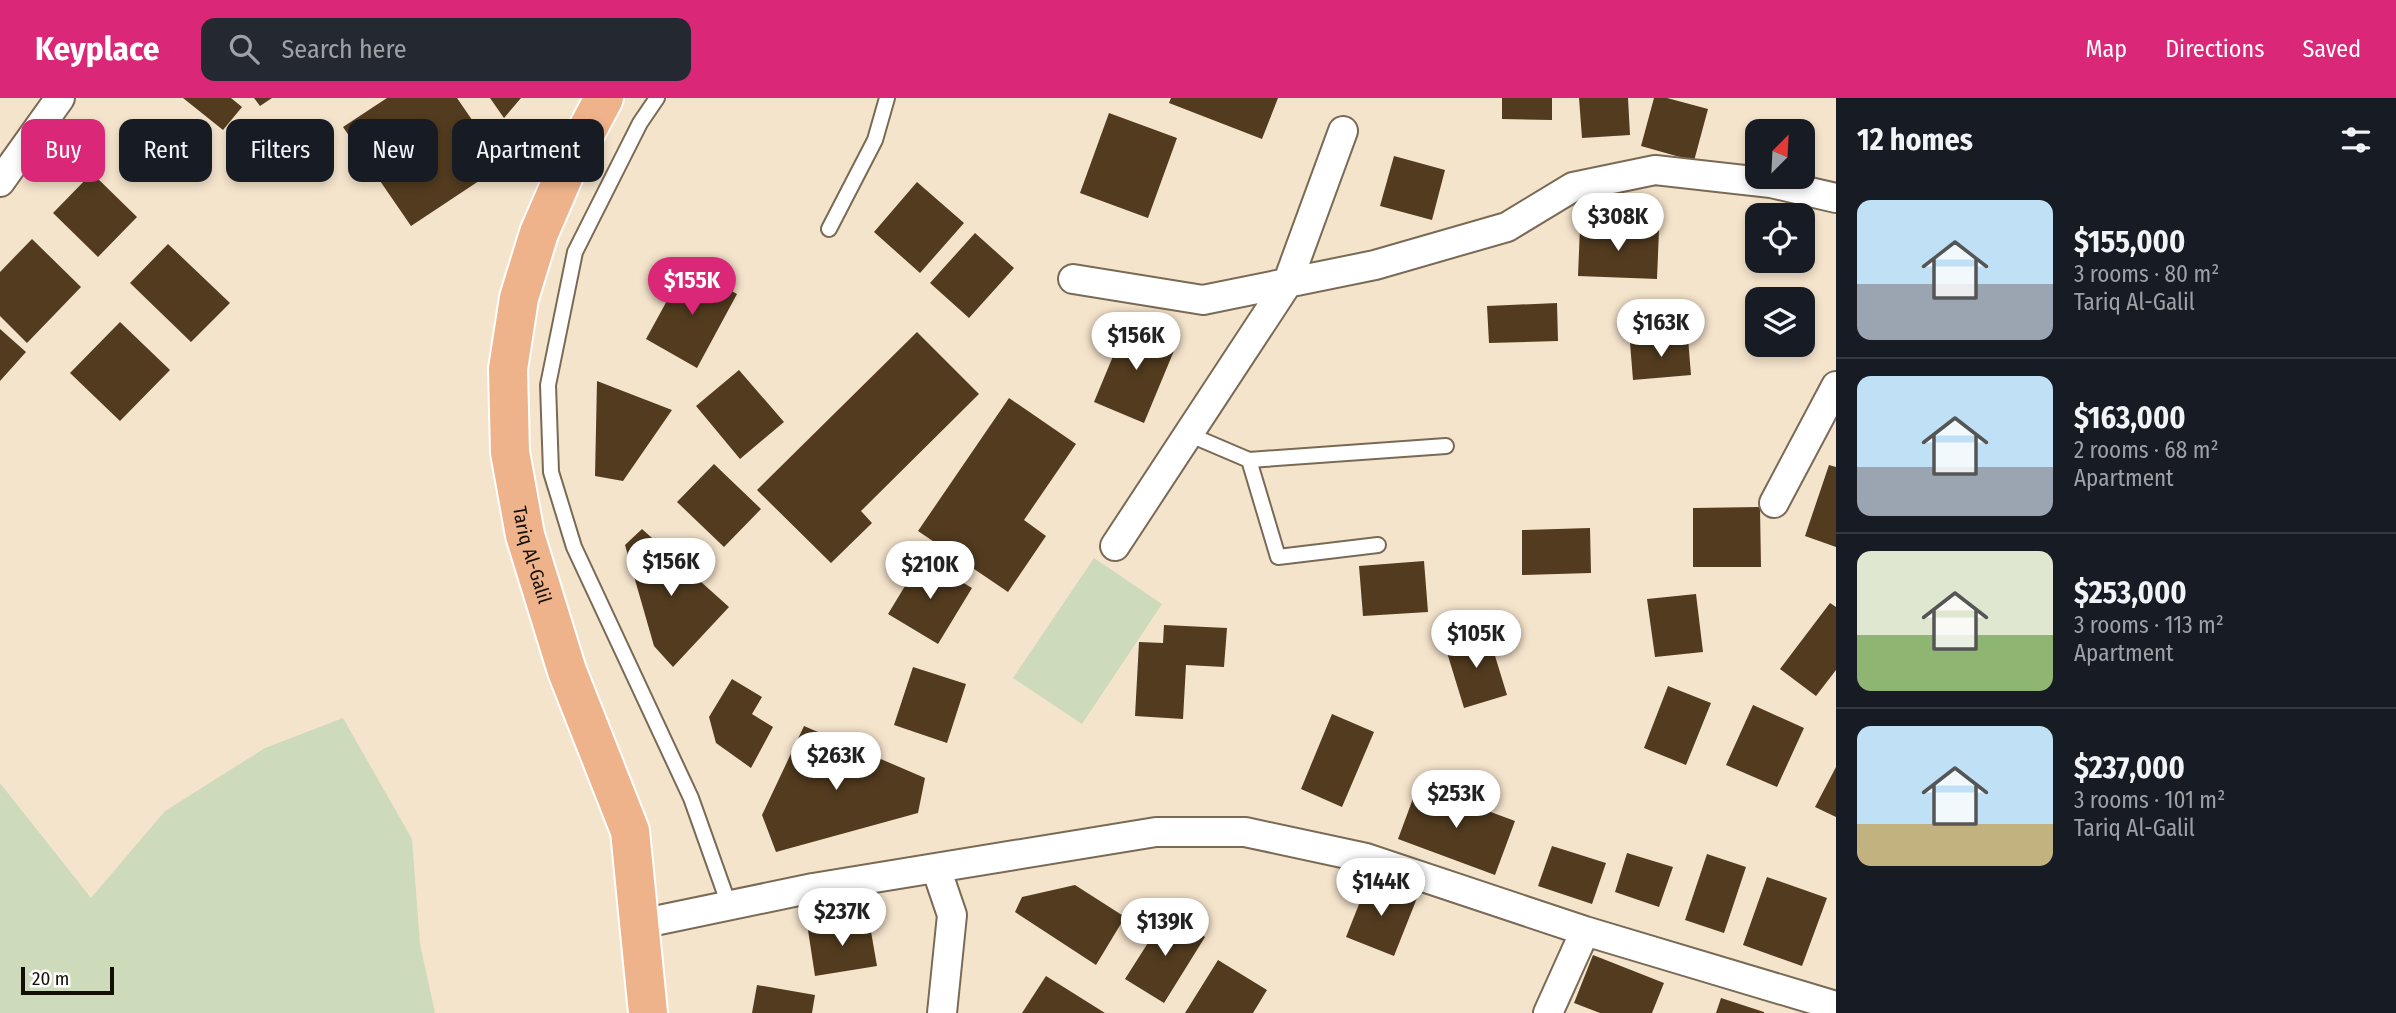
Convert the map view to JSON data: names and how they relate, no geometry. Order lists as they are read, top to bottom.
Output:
{
  "streets": {
    "main road": ["Tariq Al-Galil"]
  },
  "scale_bar": "20 m",
  "north": "top right",
  "page": {
    "header": "Keyplace",
    "search": "Search here",
    "nav": ["Map", "Directions", "Saved"],
    "heading": "12 homes",
    "chip": [
      "Buy",
      "Rent",
      "Filters",
      "New",
      "Apartment"
    ],
    "list": [
      {
        "name": "$155,000",
        "note": "3 rooms · 80 m² · Tariq Al-Galil"
      },
      {
        "name": "$163,000",
        "note": "2 rooms · 68 m² · Apartment"
      },
      {
        "name": "$253,000",
        "note": "3 rooms · 113 m² · Apartment"
      },
      {
        "name": "$237,000",
        "note": "3 rooms · 101 m² · Tariq Al-Galil"
      }
    ],
    "price": [
      "$308K",
      "$155K",
      "$163K",
      "$156K",
      "$156K",
      "$210K",
      "$105K",
      "$263K",
      "$253K",
      "$144K",
      "$237K",
      "$139K"
    ],
    "scale": "20 m"
  }
}
